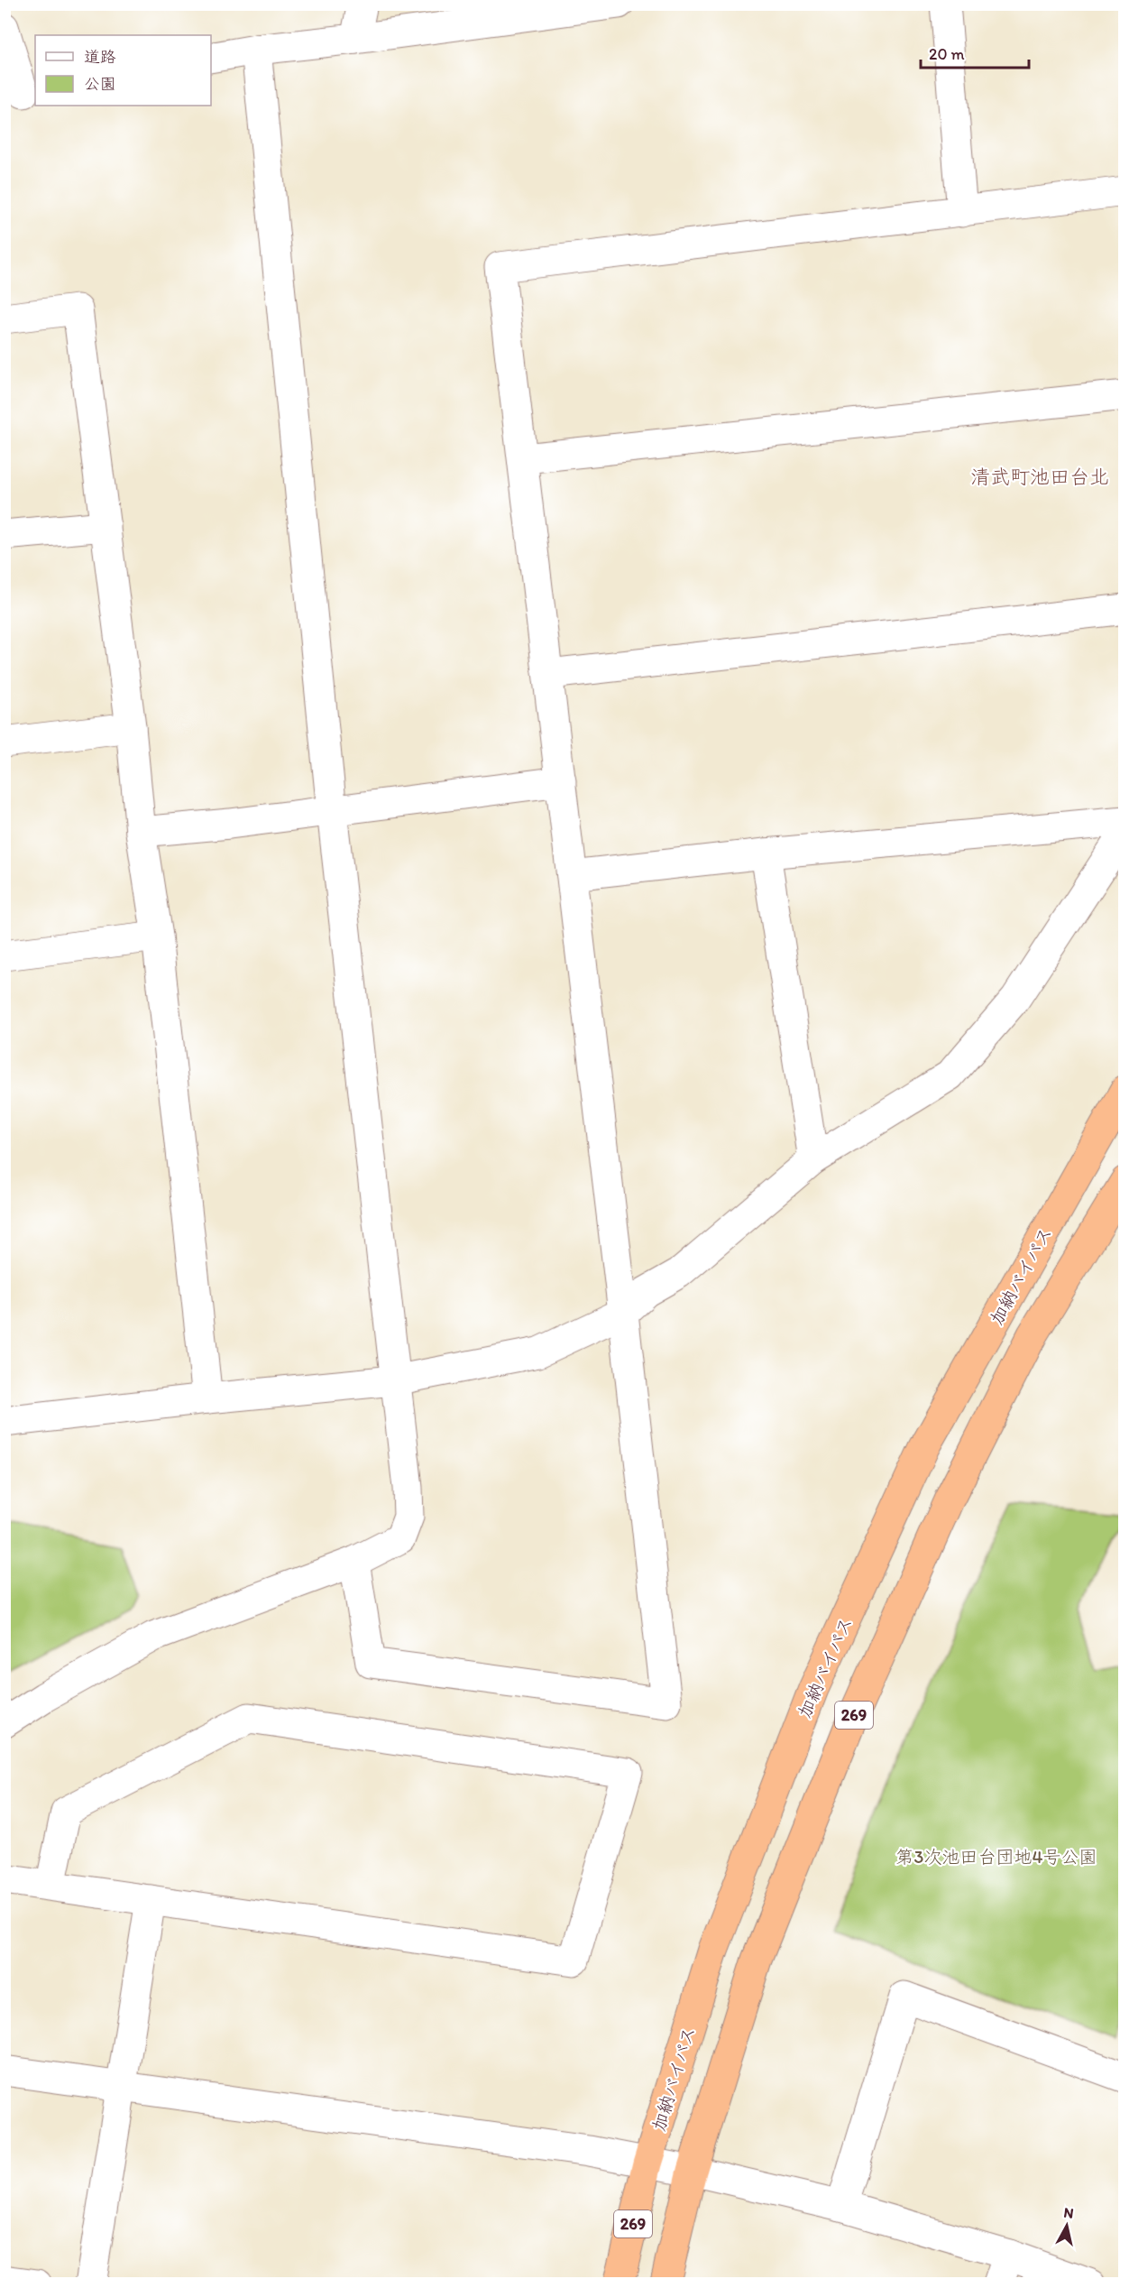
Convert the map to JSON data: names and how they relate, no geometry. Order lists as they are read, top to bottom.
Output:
{
  "streets": {
    "highway": ["加納バイパス", "269"]
  },
  "districts": ["清武町池田台北"],
  "parks": ["第3次池田台団地4号公園"],
  "legend": ["道路", "公園"],
  "scale_bar": "20 m",
  "north": "top"
}
